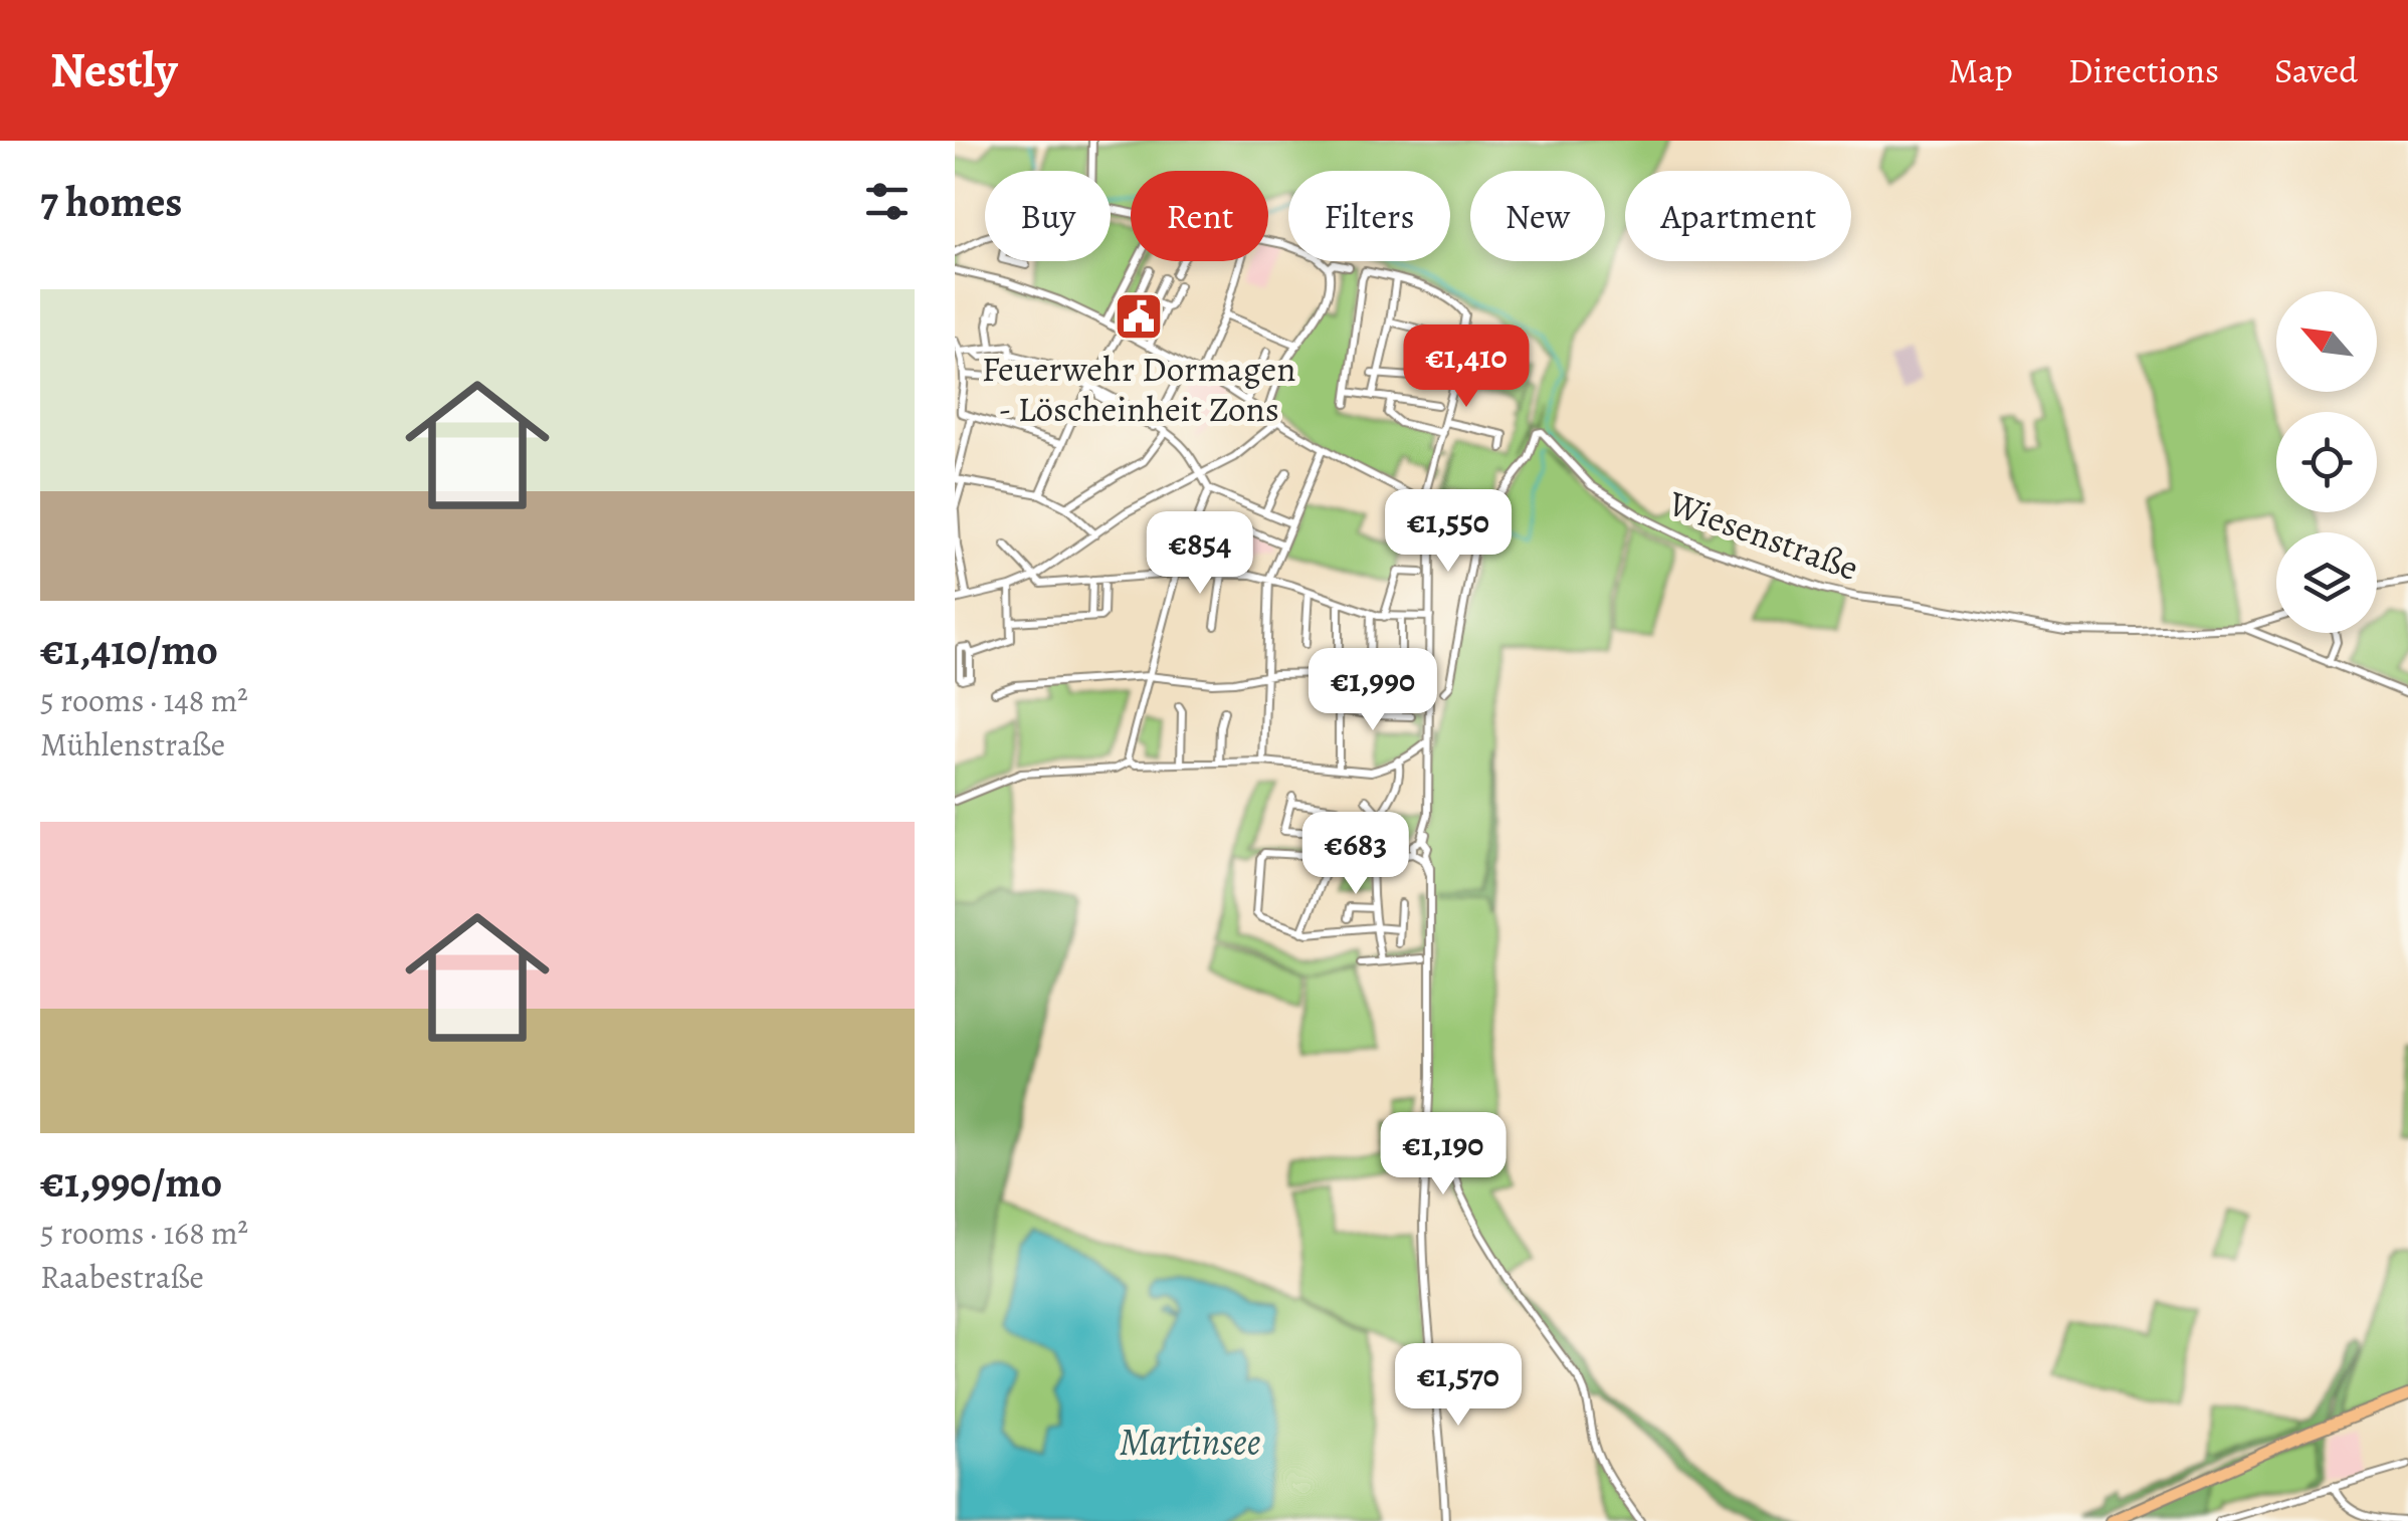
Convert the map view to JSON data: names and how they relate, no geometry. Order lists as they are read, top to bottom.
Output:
{
  "streets": {
    "street": ["Wiesenstraße"]
  },
  "water": ["Martinsee"],
  "places": {
    "public building": ["Feuerwehr Dormagen - Löscheinheit Zons"]
  },
  "north": "top left",
  "page": {
    "header": "Nestly",
    "nav": ["Map", "Directions", "Saved"],
    "heading": "7 homes",
    "chip": [
      "Buy",
      "Rent",
      "Filters",
      "New",
      "Apartment"
    ],
    "list": [
      {
        "name": "€1,410/mo",
        "note": "5 rooms · 148 m² · Mühlenstraße"
      },
      {
        "name": "€1,990/mo",
        "note": "5 rooms · 168 m² · Raabestraße"
      }
    ],
    "price": [
      "€1,410",
      "€1,550",
      "€854",
      "€1,990",
      "€683",
      "€1,190",
      "€1,570"
    ]
  }
}
